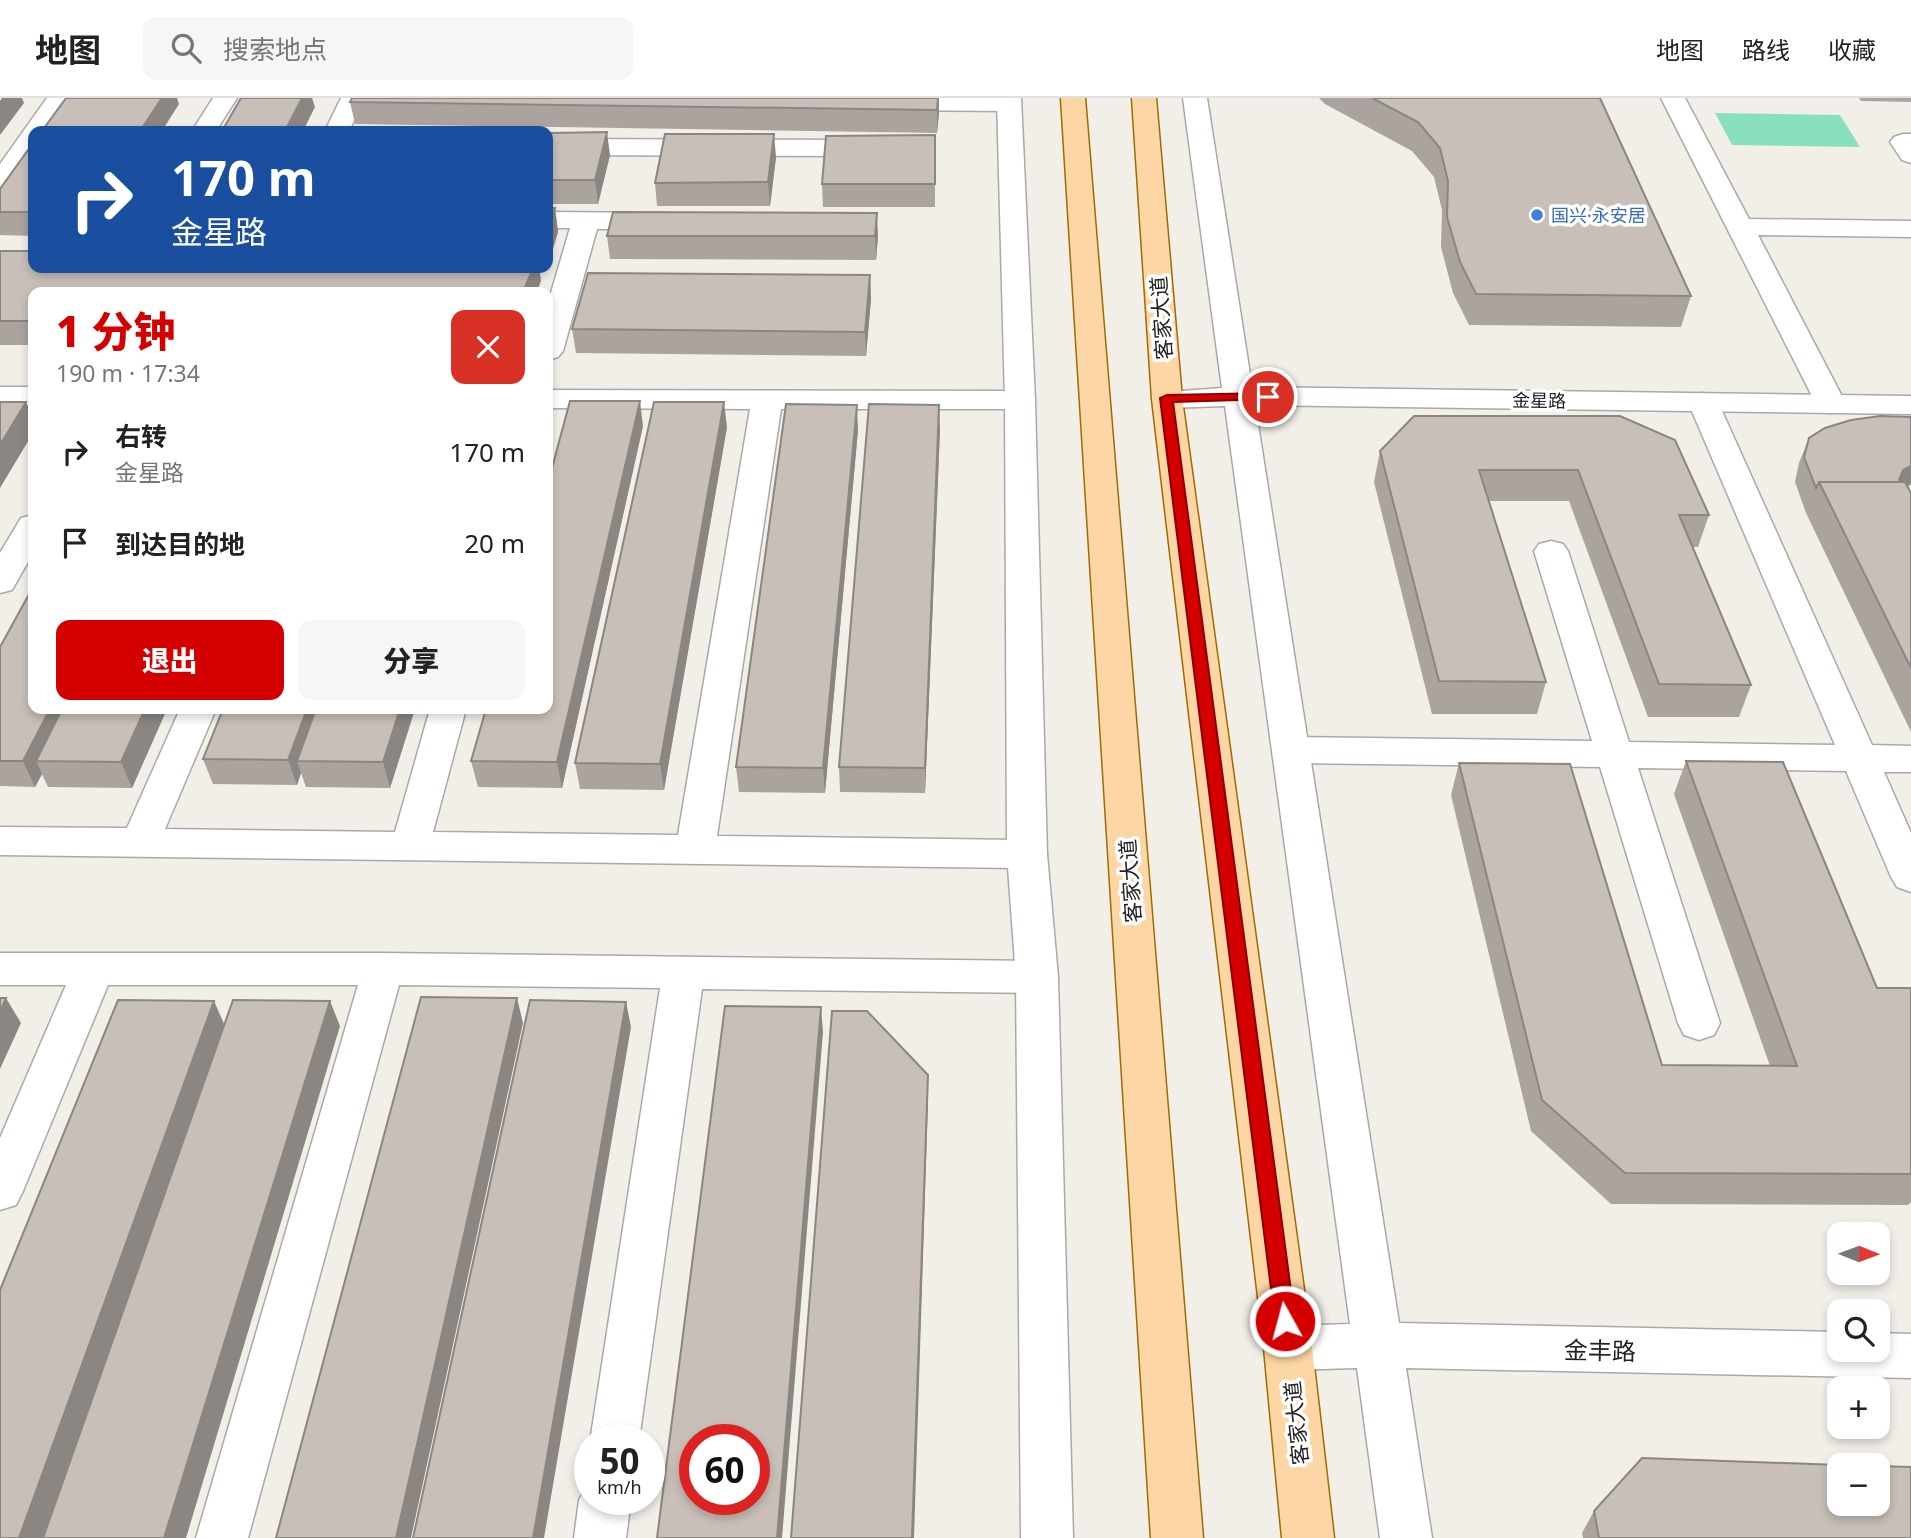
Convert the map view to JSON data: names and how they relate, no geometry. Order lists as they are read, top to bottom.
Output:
{
  "streets": {
    "main road": ["客家大道"],
    "street": ["金星路", "金丰路"]
  },
  "crossings": [
    ["客家大道", "金星路"],
    ["客家大道", "金丰路"]
  ],
  "places": ["国兴·永安居"],
  "north": "right",
  "page": {
    "header": "地图",
    "search": "搜索地点",
    "nav": ["地图", "路线", "收藏"],
    "turn": ["170 m", "金星路"],
    "heading": ["1 分钟", "190 m · 17:34"],
    "list": [
      {
        "name": "右转",
        "note": "金星路",
        "value": "170 m"
      },
      {
        "name": "到达目的地",
        "value": "20 m"
      }
    ],
    "buttons": ["退出", "分享"],
    "map_buttons": ["+", "−"],
    "speed": "50 km/h",
    "limit": "60"
  }
}
